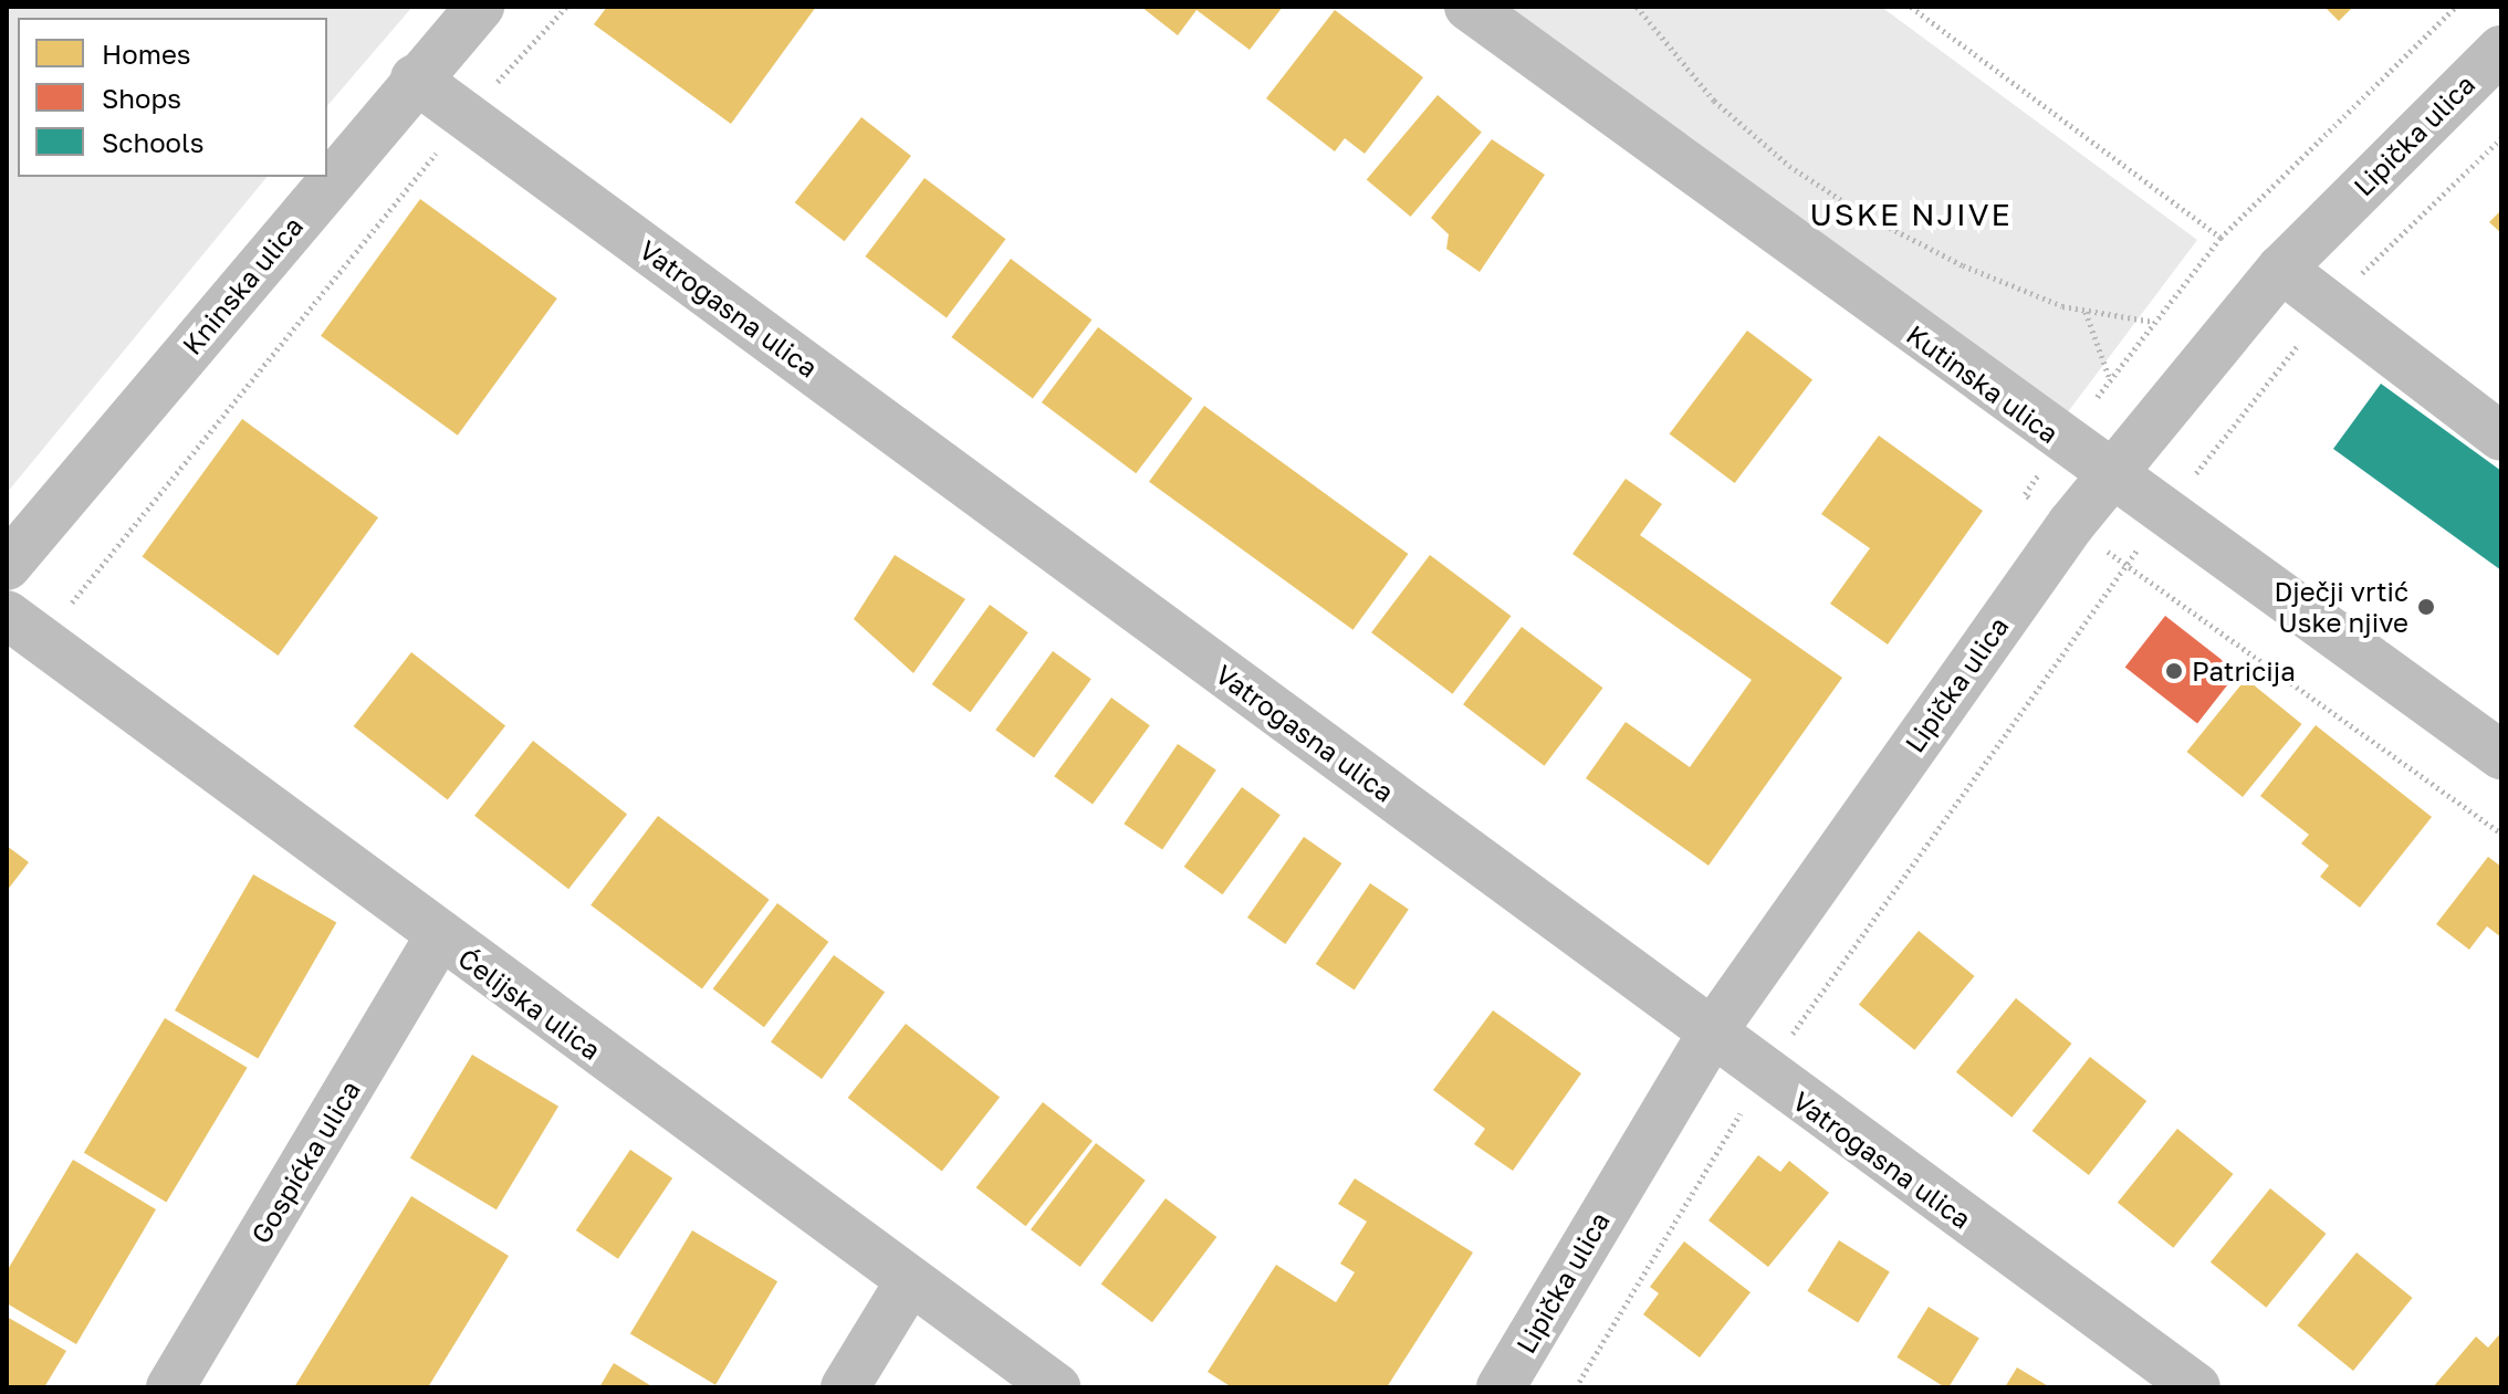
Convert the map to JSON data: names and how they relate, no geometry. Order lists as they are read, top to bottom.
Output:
{
  "streets": {
    "street": [
      "Lipička ulica",
      "Kninska ulica",
      "Vatrogasna ulica",
      "Kutinska ulica",
      "Ćelijska ulica",
      "Gospićka ulica"
    ]
  },
  "crossings": [
    ["Lipička ulica", "Vatrogasna ulica"],
    ["Lipička ulica", "Kutinska ulica"],
    ["Kninska ulica", "Vatrogasna ulica"],
    ["Ćelijska ulica", "Gospićka ulica"]
  ],
  "districts": ["USKE NJIVE"],
  "places": ["Dječji vrtić Uske njive", "Patricija"],
  "legend": ["Homes", "Shops", "Schools"]
}
